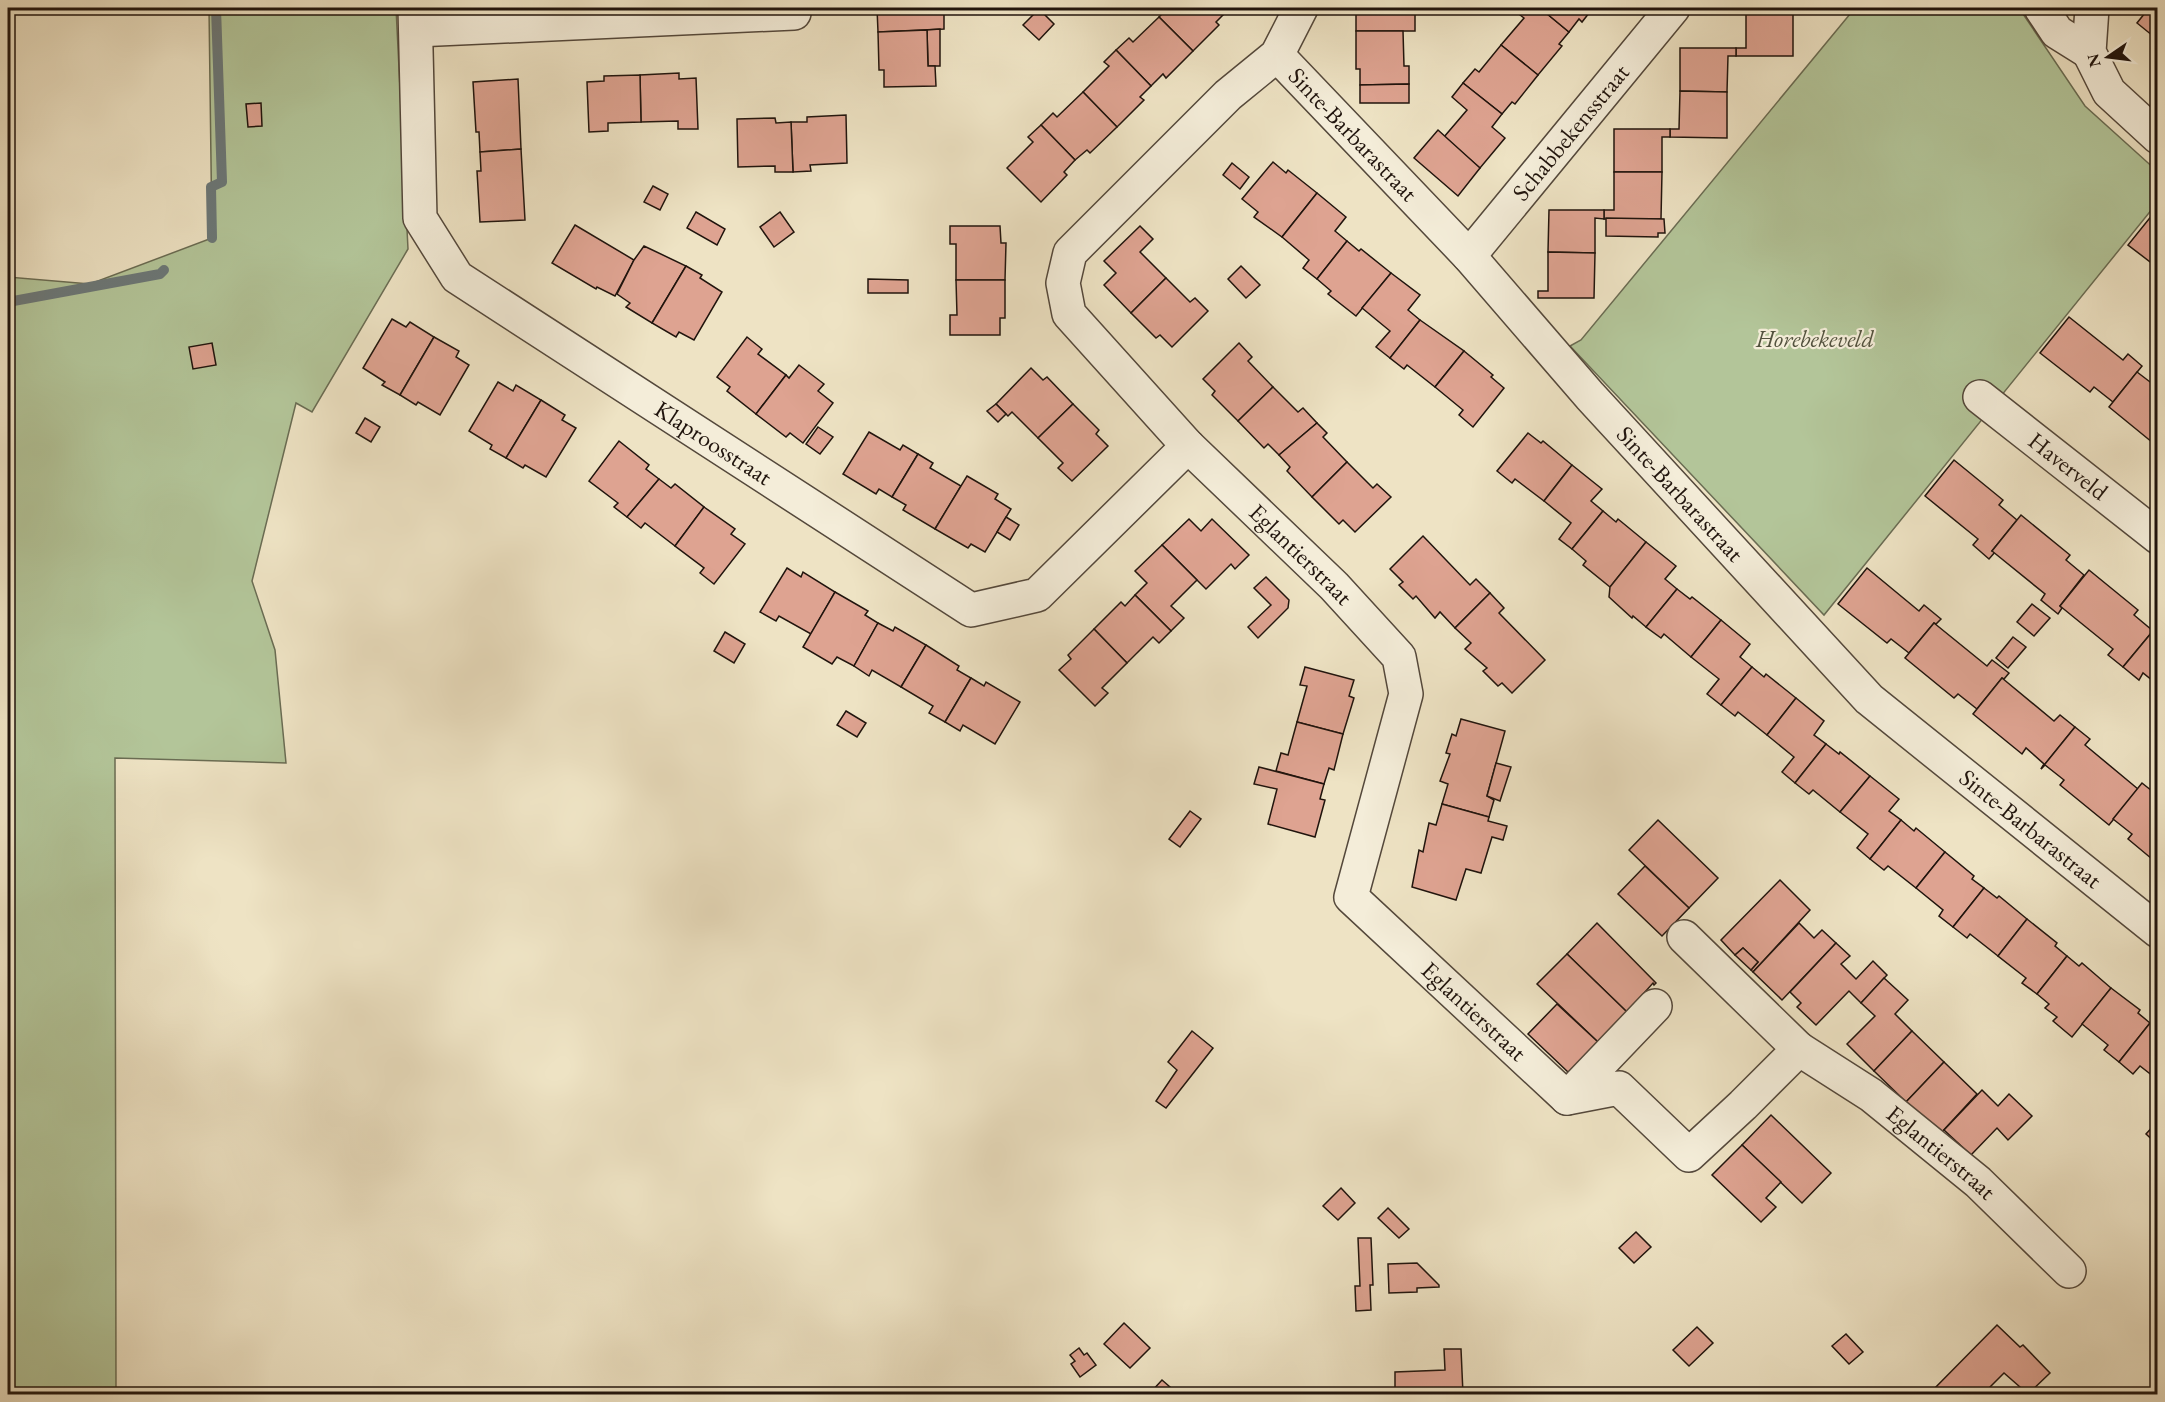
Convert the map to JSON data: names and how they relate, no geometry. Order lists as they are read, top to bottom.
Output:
{
  "streets": {
    "street": [
      "Schabbekensstraat",
      "Sinte-Barbarastraat",
      "Klaproosstraat",
      "Haverveld",
      "Eglantierstraat"
    ]
  },
  "crossings": [
    ["Schabbekensstraat", "Sinte-Barbarastraat"],
    ["Sinte-Barbarastraat", "Eglantierstraat"],
    ["Klaproosstraat", "Eglantierstraat"]
  ],
  "parks": ["Horebekeveld"],
  "north": "left"
}
